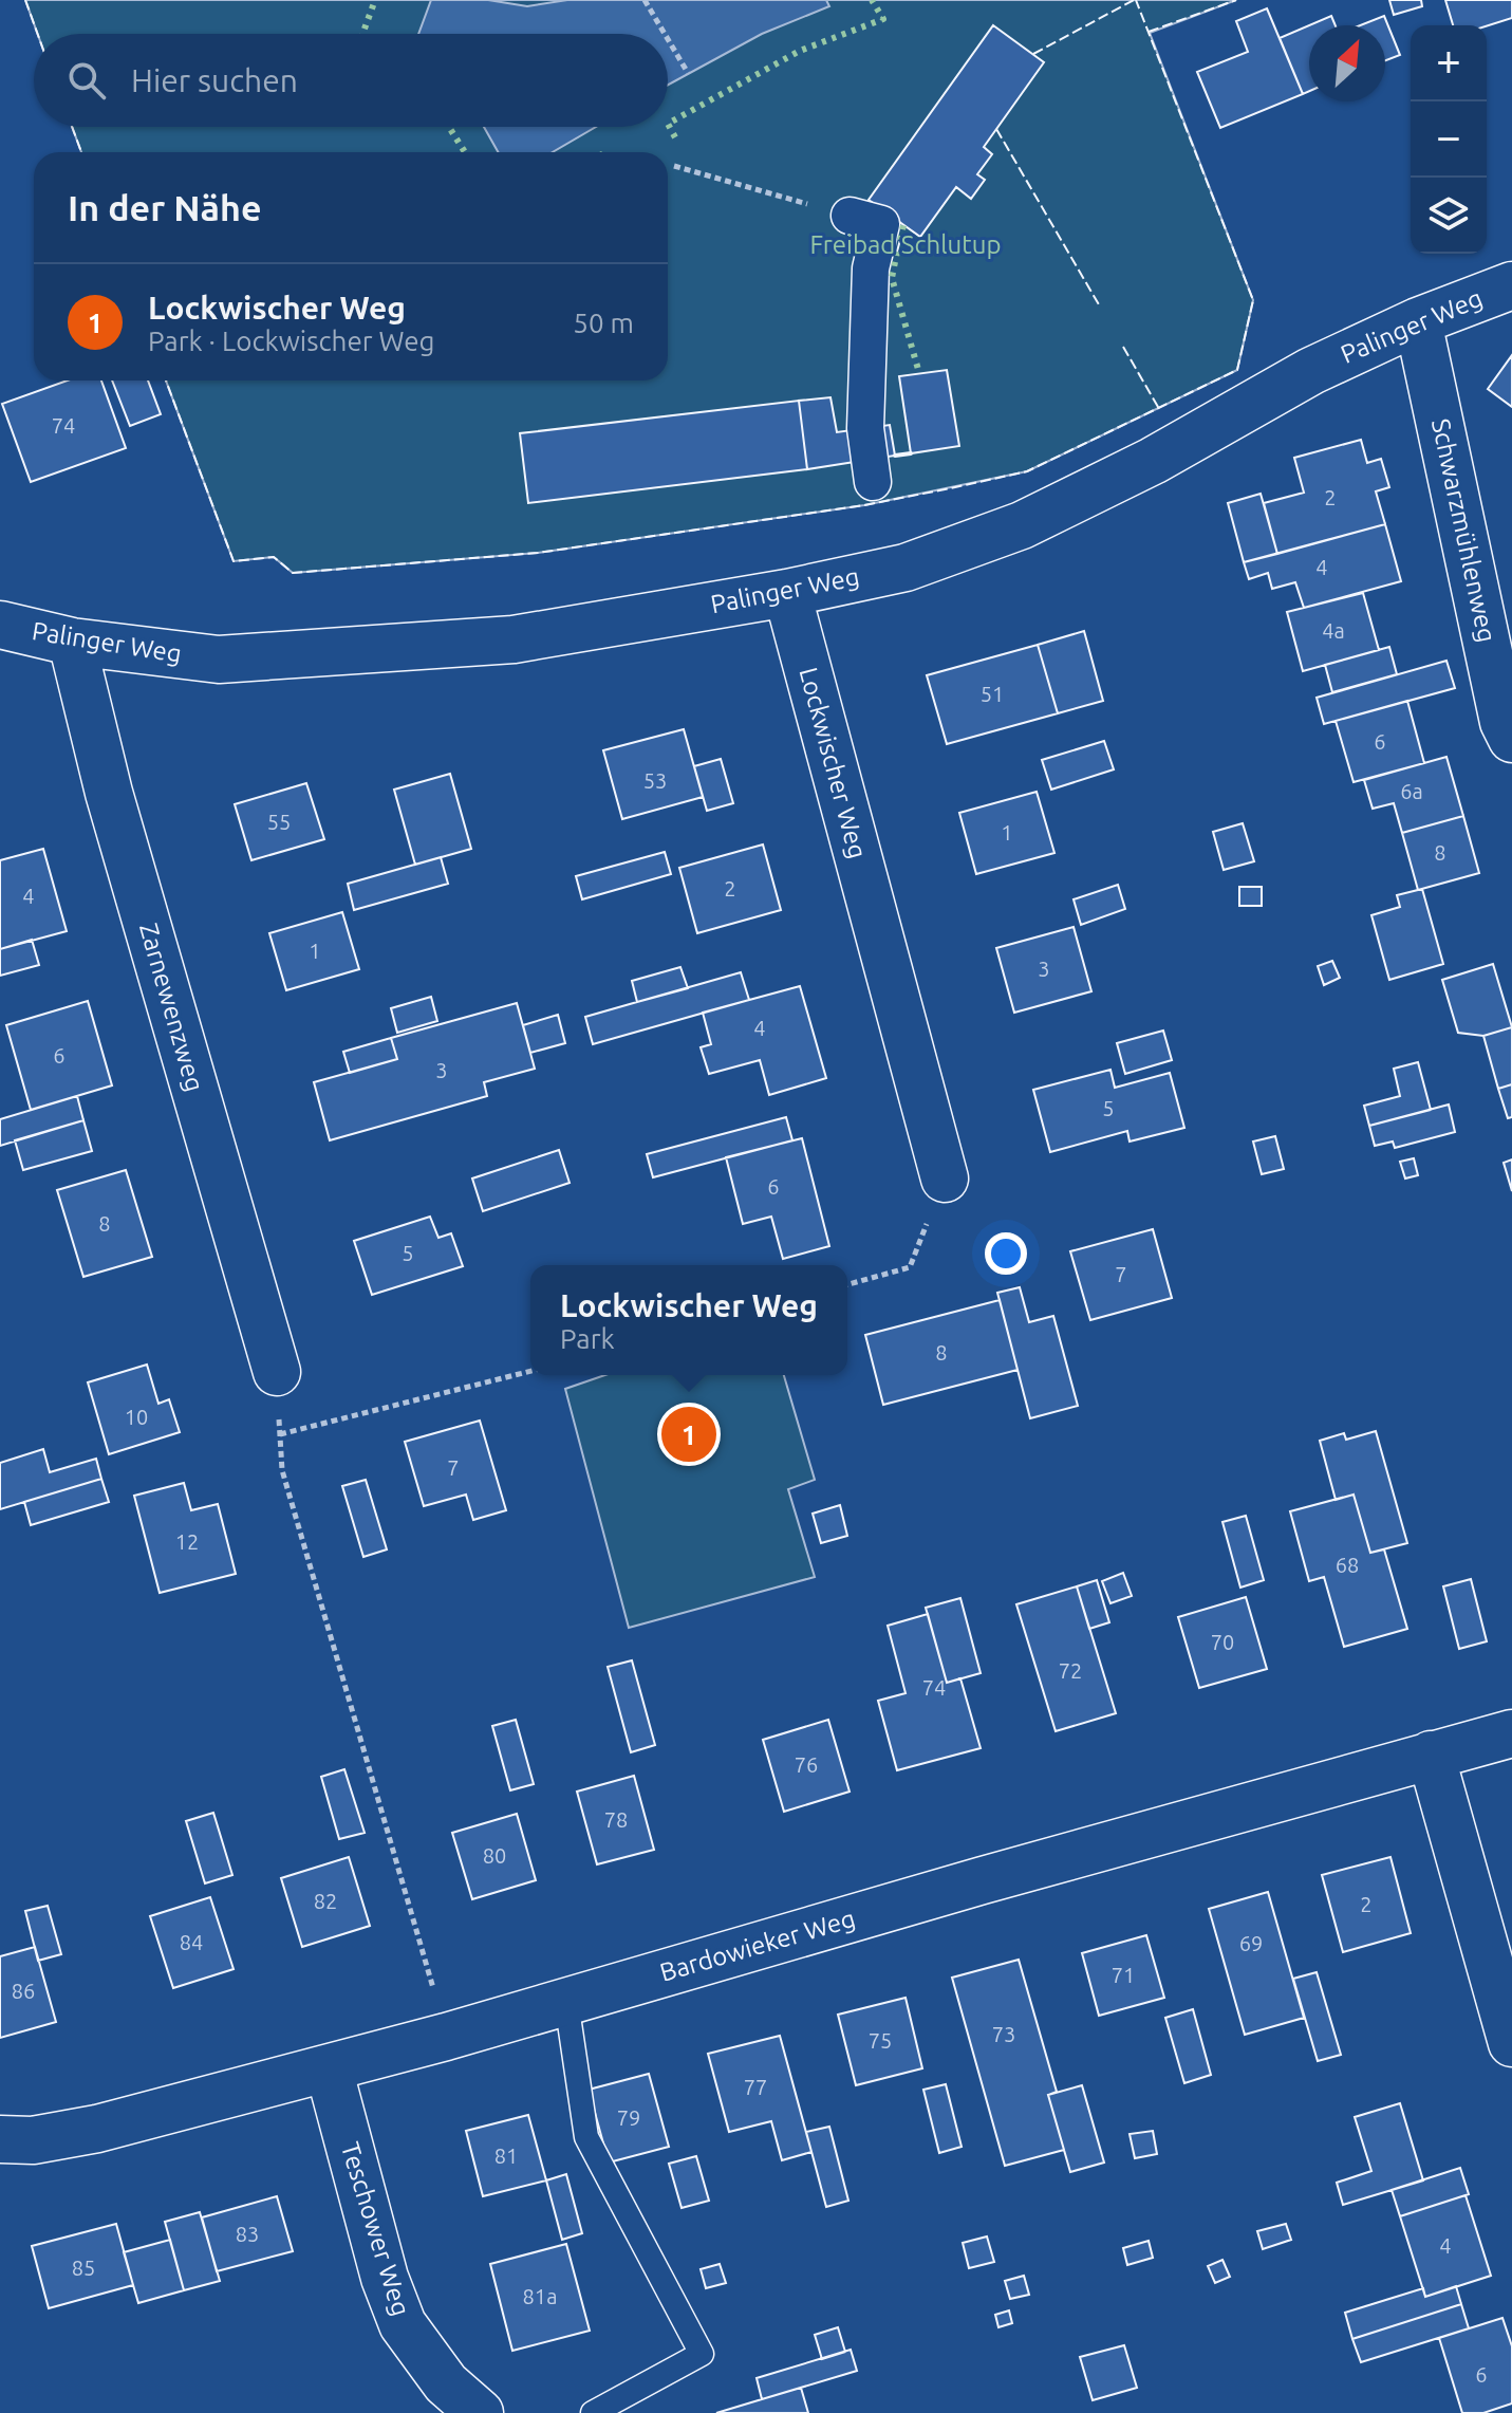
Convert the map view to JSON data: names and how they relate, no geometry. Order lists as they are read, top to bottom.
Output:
{
  "streets": {
    "street": [
      "Palinger Weg",
      "Schwarzmühlenweg",
      "Lockwischer Weg",
      "Zarnewenzweg",
      "Bardowieker Weg",
      "Teschower Weg"
    ]
  },
  "crossings": [
    ["Palinger Weg", "Schwarzmühlenweg"],
    ["Palinger Weg", "Lockwischer Weg"],
    ["Palinger Weg", "Zarnewenzweg"],
    ["Bardowieker Weg", "Teschower Weg"]
  ],
  "parks": ["Freibad Schlutup"],
  "house_numbers": [
    "74",
    "2",
    "4",
    "4a",
    "51",
    "6",
    "53",
    "6a",
    "55",
    "1",
    "8",
    "2",
    "4",
    "1",
    "3",
    "4",
    "6",
    "3",
    "5",
    "6",
    "8",
    "5",
    "7",
    "8",
    "10",
    "7",
    "12",
    "68",
    "70",
    "72",
    "74",
    "76",
    "78",
    "80",
    "82",
    "2",
    "84",
    "69",
    "71",
    "86",
    "73",
    "75",
    "77",
    "79",
    "81",
    "83",
    "4",
    "85",
    "81a",
    "6"
  ],
  "north": "top right",
  "page": {
    "map_buttons": ["+", "−"],
    "search": "Hier suchen",
    "heading": "In der Nähe",
    "list": [
      {
        "mark": "1",
        "name": "Lockwischer Weg",
        "note": "Park · Lockwischer Weg",
        "value": "50 m"
      }
    ],
    "popup": ["Lockwischer Weg", "Park"],
    "pins": "1"
  }
}
